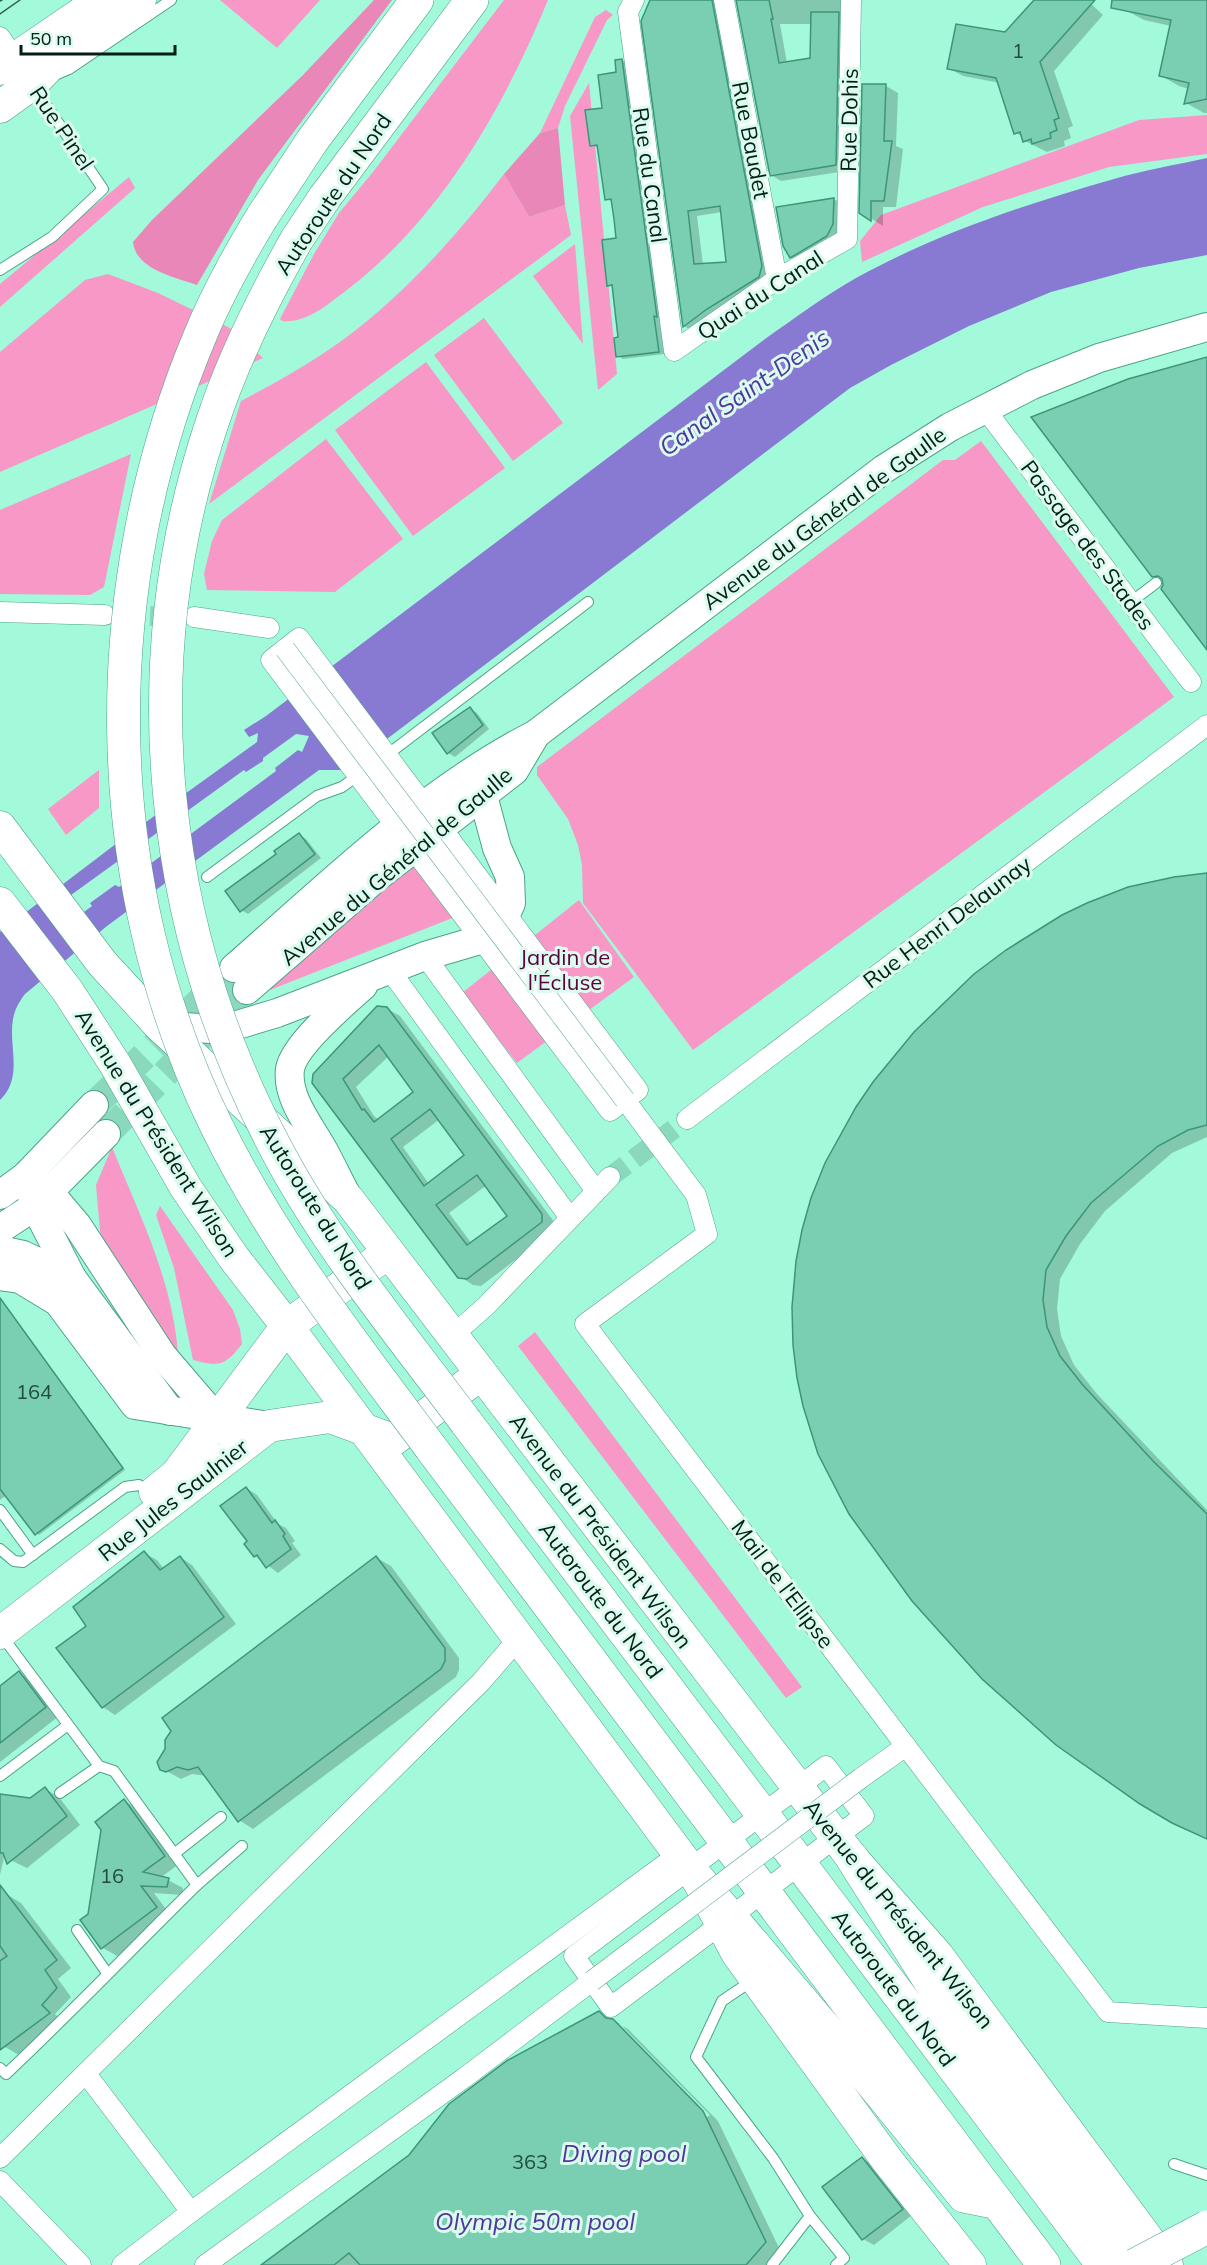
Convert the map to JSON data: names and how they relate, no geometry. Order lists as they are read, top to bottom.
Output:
{
  "streets": {
    "highway": ["Autoroute du Nord"],
    "main road": ["Avenue du Président Wilson", "Rue Jules Saulnier"],
    "street": [
      "Rue Dohis",
      "Rue Pinel",
      "Rue Baudet",
      "Rue du Canal",
      "Quai du Canal",
      "Avenue du Général de Gaulle",
      "Passage des Stades",
      "Rue Henri Delaunay",
      "Mail de l'Ellipse"
    ]
  },
  "crossings": [
    ["Rue Dohis", "Quai du Canal"],
    ["Rue Baudet", "Quai du Canal"],
    ["Rue du Canal", "Quai du Canal"],
    ["Avenue du Général de Gaulle", "Passage des Stades"],
    ["Avenue du Président Wilson", "Rue Jules Saulnier"]
  ],
  "water": ["Canal Saint-Denis", "Diving pool", "Olympic 50m pool"],
  "parks": ["Jardin de l'Écluse"],
  "house_numbers": [
    "1",
    "164",
    "16",
    "363"
  ],
  "scale_bar": "50 m"
}
